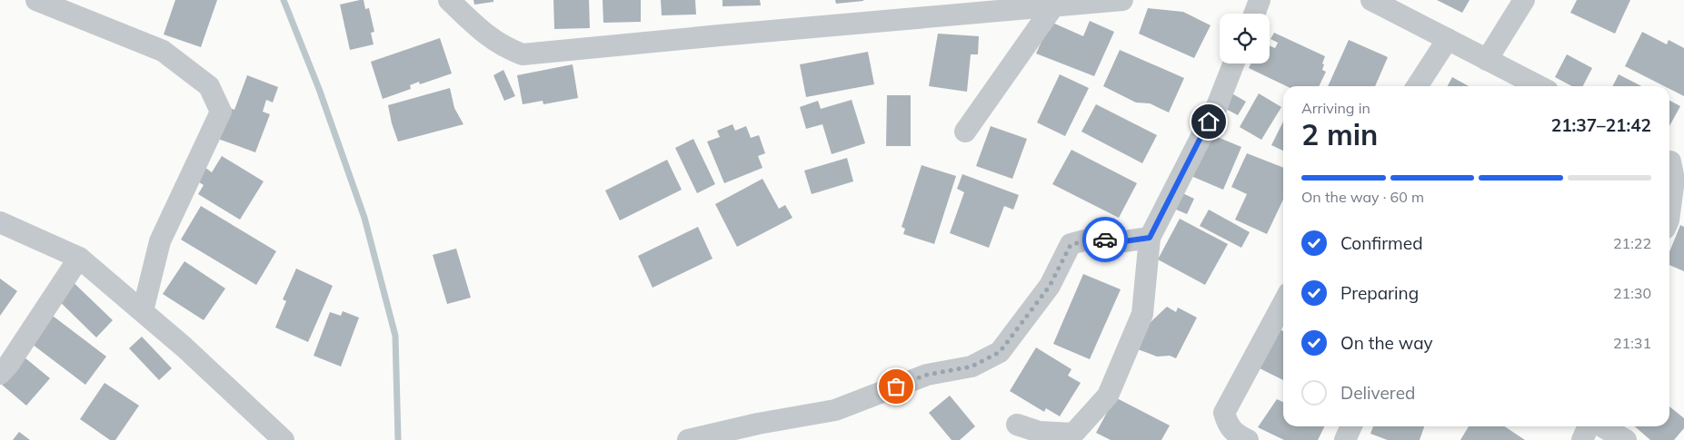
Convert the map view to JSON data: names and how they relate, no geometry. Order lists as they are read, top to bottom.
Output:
{
  "page": {
    "heading": ["2 min", "Arriving in", "21:37–21:42"],
    "bar": "On the way · 60 m",
    "list": [
      ["Confirmed", "21:22"],
      ["Preparing", "21:30"],
      ["On the way", "21:31"],
      "Delivered"
    ]
  }
}
